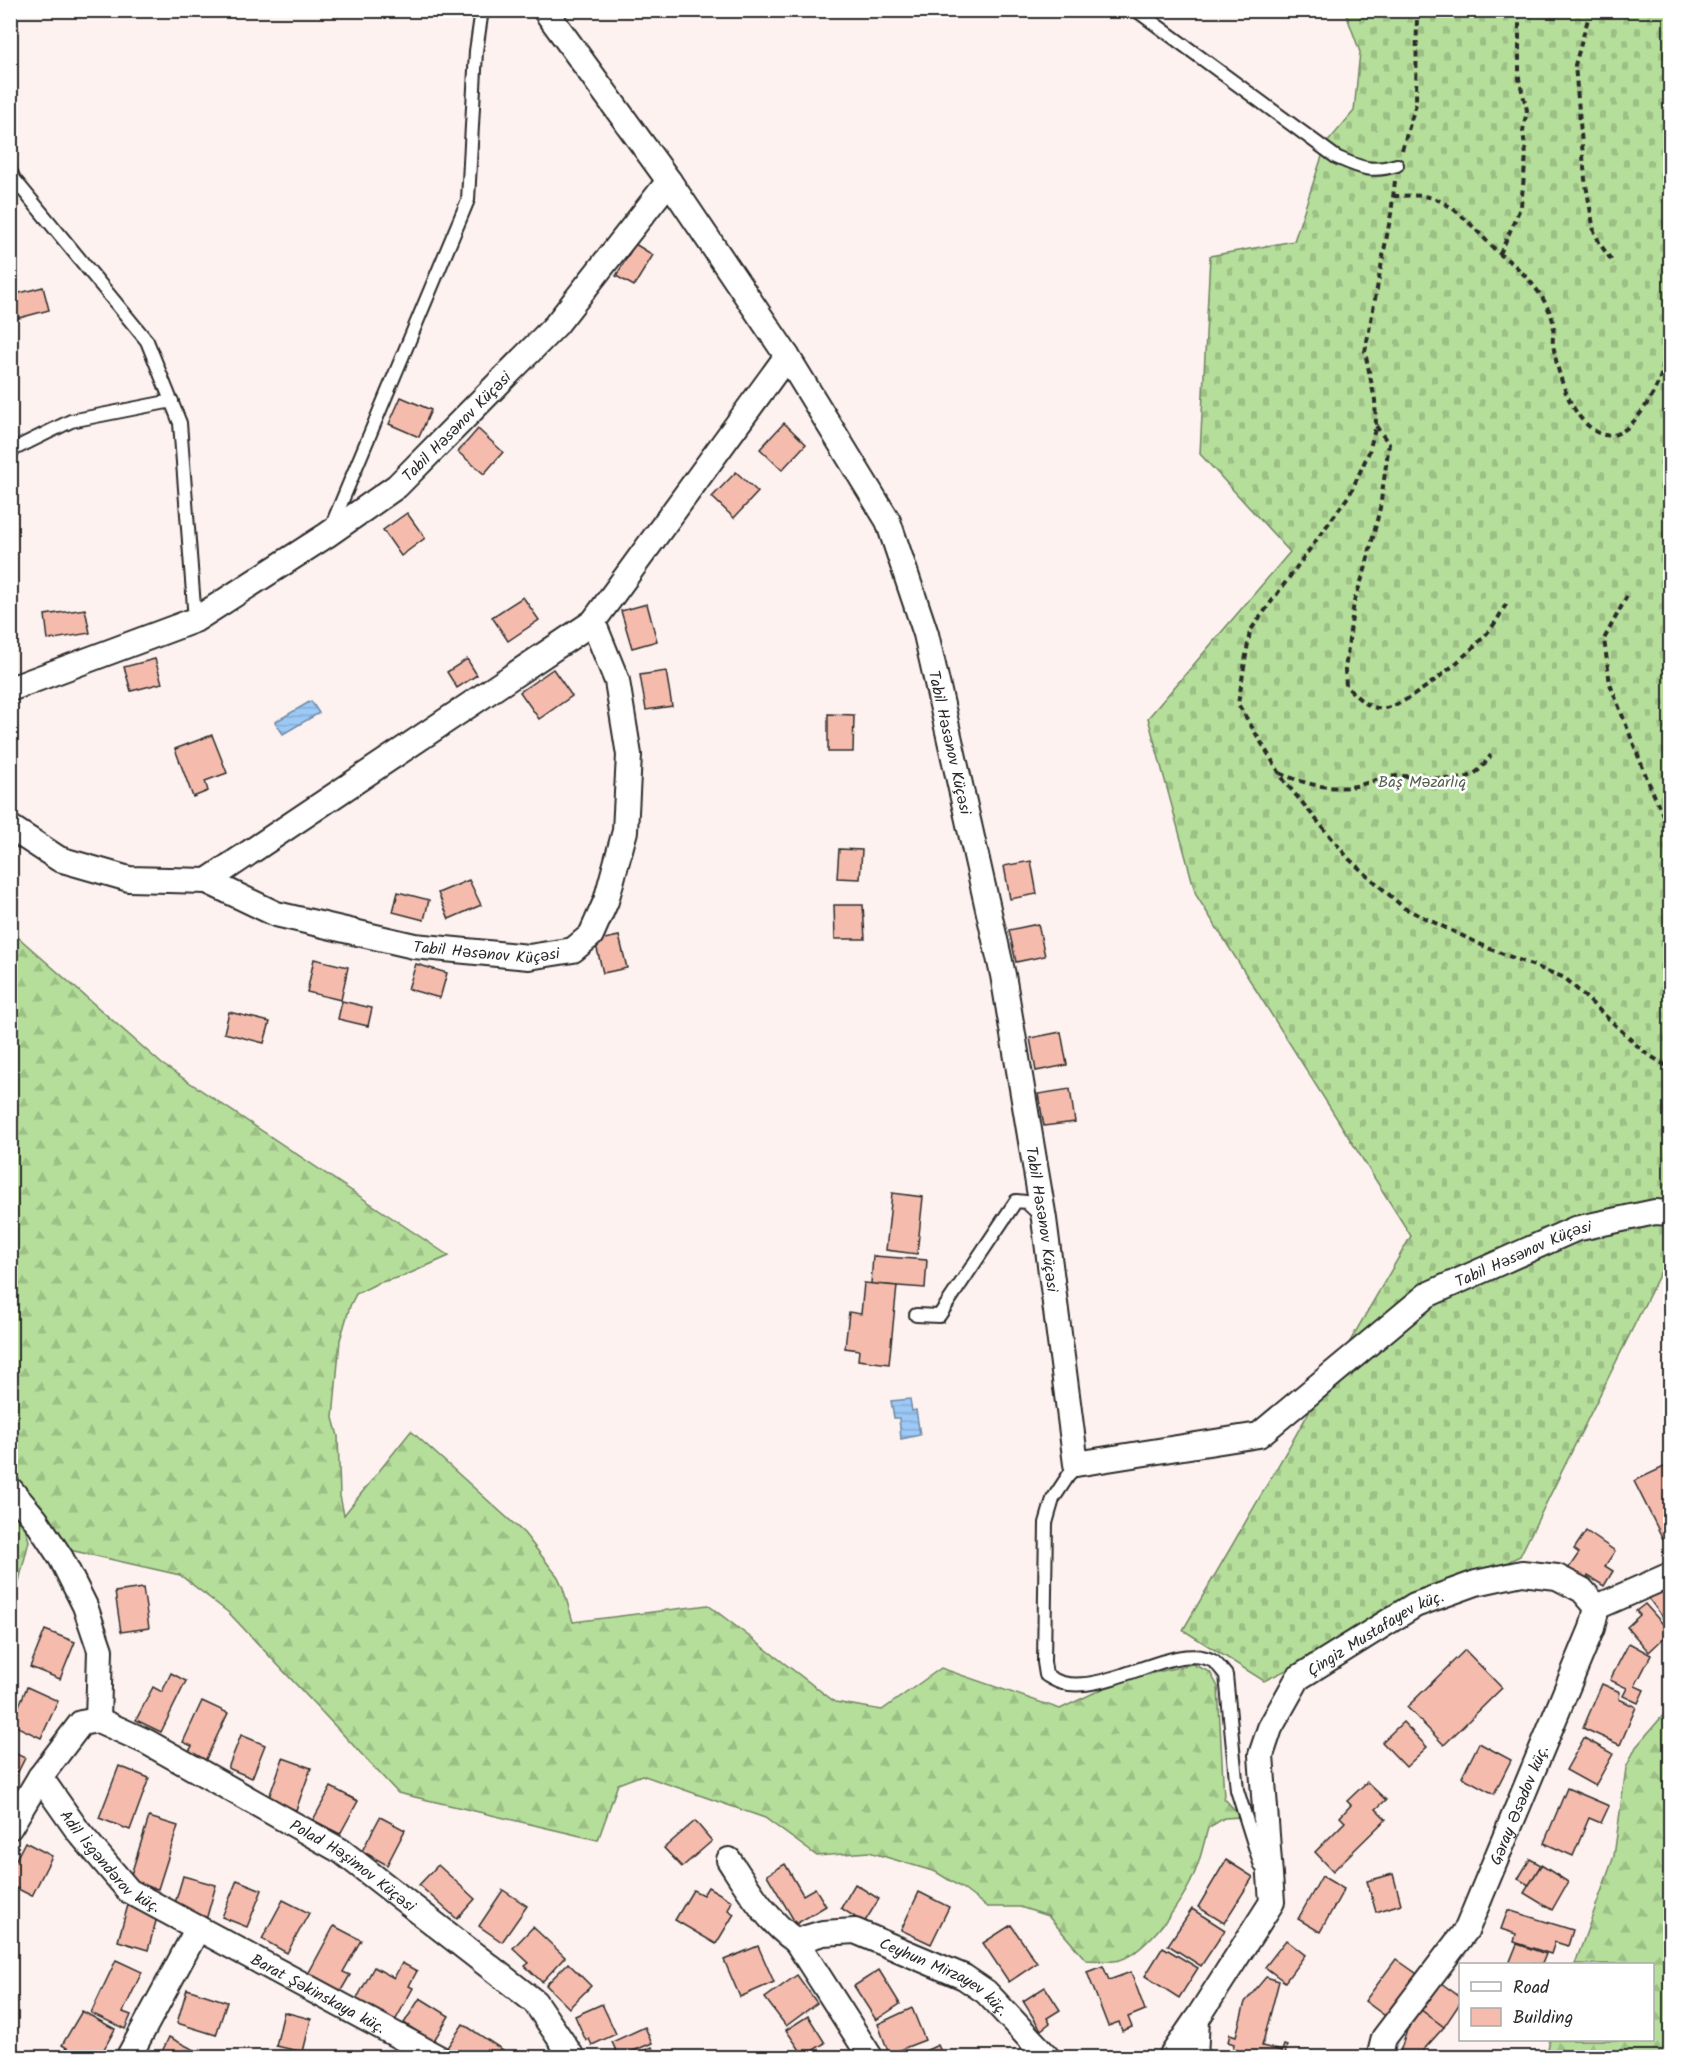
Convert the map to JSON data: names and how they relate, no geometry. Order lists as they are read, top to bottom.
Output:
{
  "streets": {
    "street": [
      "Tabil Həsənov Küçəsi",
      "Çingiz Mustafayev küç.",
      "Gəray Əsədov küç.",
      "Adil İsgəndərov küç.",
      "Polad Həşimov Küçəsi",
      "Ceyhun Mirzayev küç.",
      "Barat Şəkinskaya küç."
    ]
  },
  "crossings": [
    ["Çingiz Mustafayev küç.", "Gəray Əsədov küç."],
    ["Adil İsgəndərov küç.", "Barat Şəkinskaya küç."]
  ],
  "parks": ["Baş Məzarlıq"],
  "legend": ["Road", "Building"]
}
